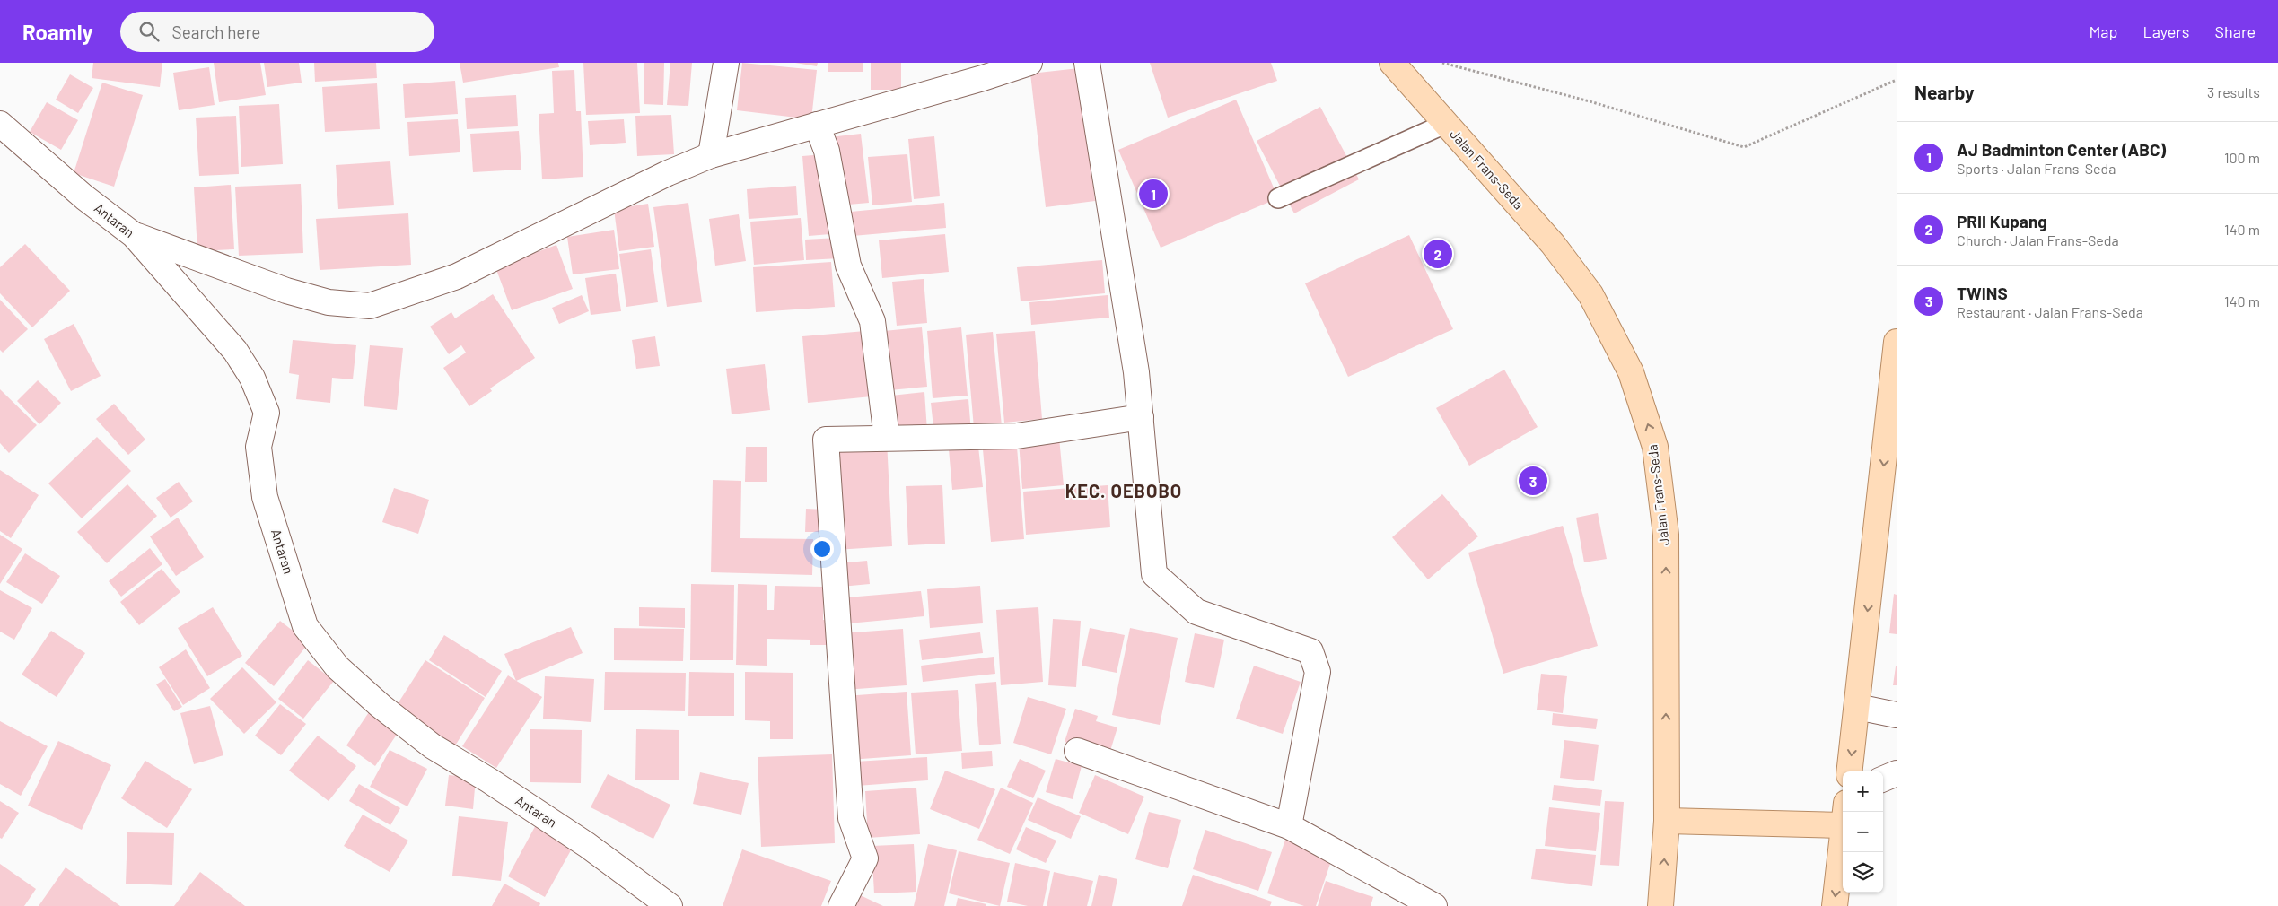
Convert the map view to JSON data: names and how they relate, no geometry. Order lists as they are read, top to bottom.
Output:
{
  "streets": {
    "main road": ["Jalan Frans-Seda"],
    "street": ["Antaran"]
  },
  "districts": ["KEC. OEBOBO"],
  "page": {
    "header": "Roamly",
    "search": "Search here",
    "nav": ["Map", "Layers", "Share"],
    "heading": ["Nearby", "3 results"],
    "list": [
      {
        "mark": "1",
        "name": "AJ Badminton Center (ABC)",
        "note": "Sports · Jalan Frans-Seda",
        "value": "100 m"
      },
      {
        "mark": "2",
        "name": "PRII Kupang",
        "note": "Church · Jalan Frans-Seda",
        "value": "140 m"
      },
      {
        "mark": "3",
        "name": "TWINS",
        "note": "Restaurant · Jalan Frans-Seda",
        "value": "140 m"
      }
    ],
    "pins": ["1", "2", "3"],
    "map_buttons": ["+", "−"]
  }
}
